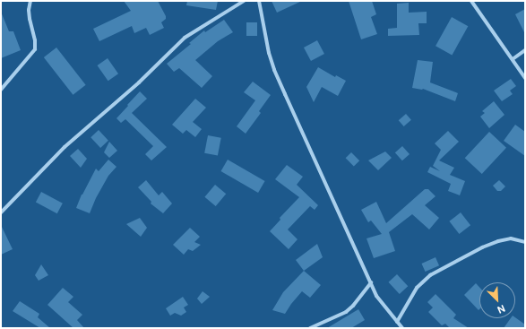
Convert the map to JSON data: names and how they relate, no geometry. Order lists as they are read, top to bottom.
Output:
{
  "north": "bottom right"
}
